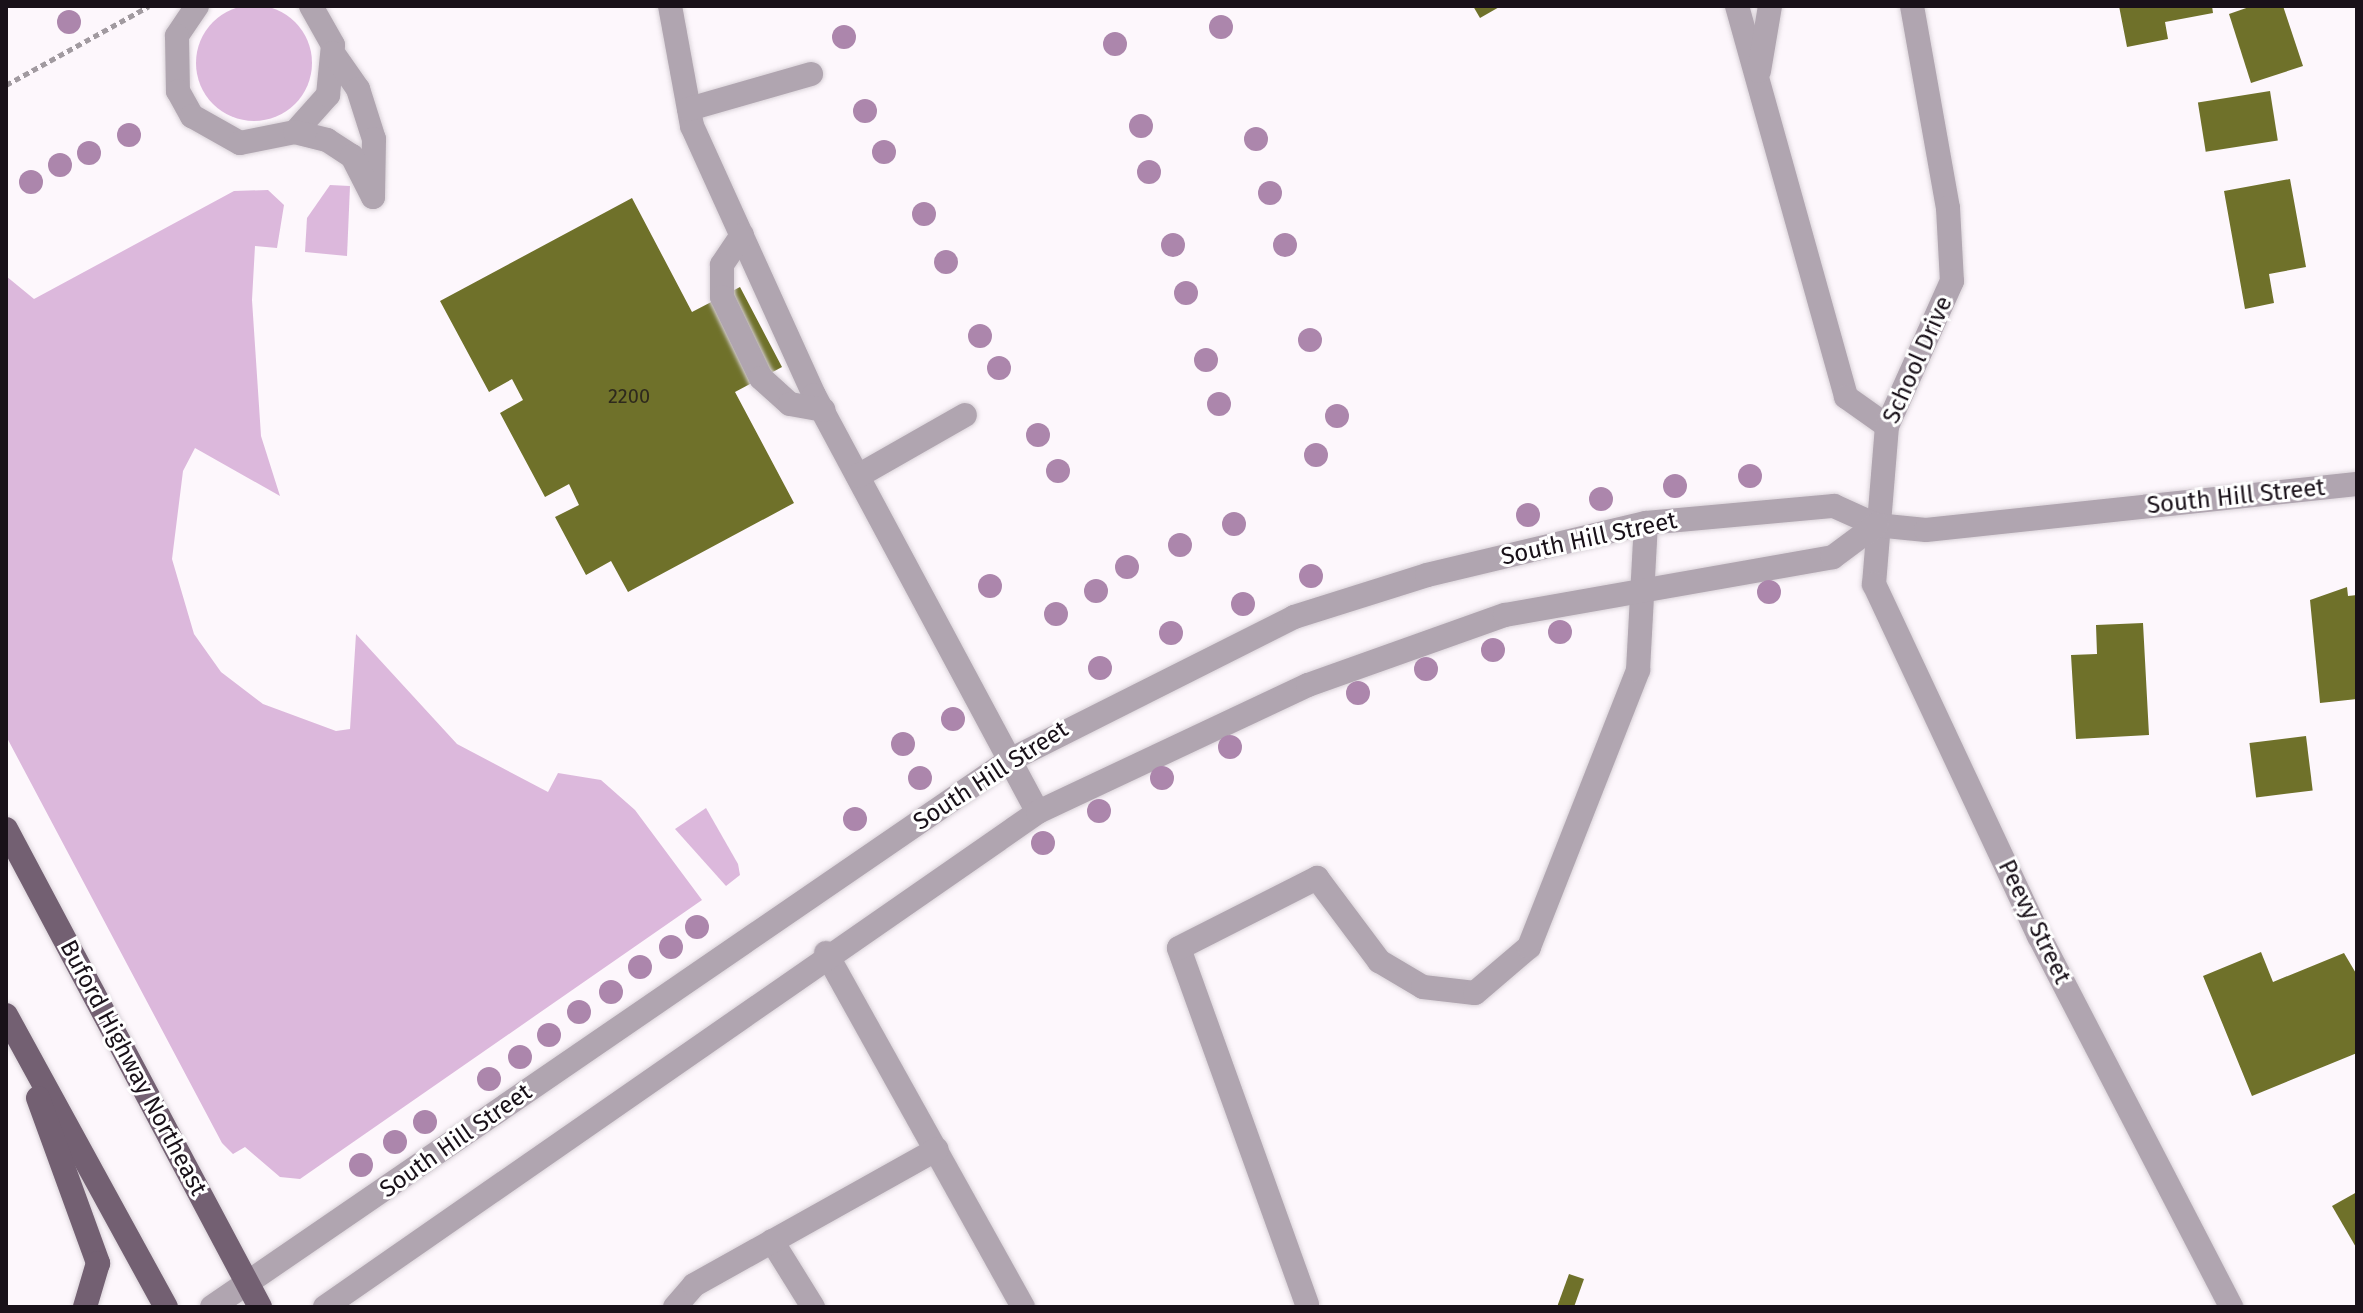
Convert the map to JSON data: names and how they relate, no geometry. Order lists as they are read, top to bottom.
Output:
{
  "streets": {
    "main road": ["Buford Highway Northeast"],
    "street": ["School Drive", "South Hill Street", "Peevy Street"]
  },
  "crossings": [
    ["School Drive", "South Hill Street"],
    ["School Drive", "Peevy Street"],
    ["South Hill Street", "Peevy Street"],
    ["South Hill Street", "Buford Highway Northeast"]
  ],
  "house_numbers": ["2200"]
}
